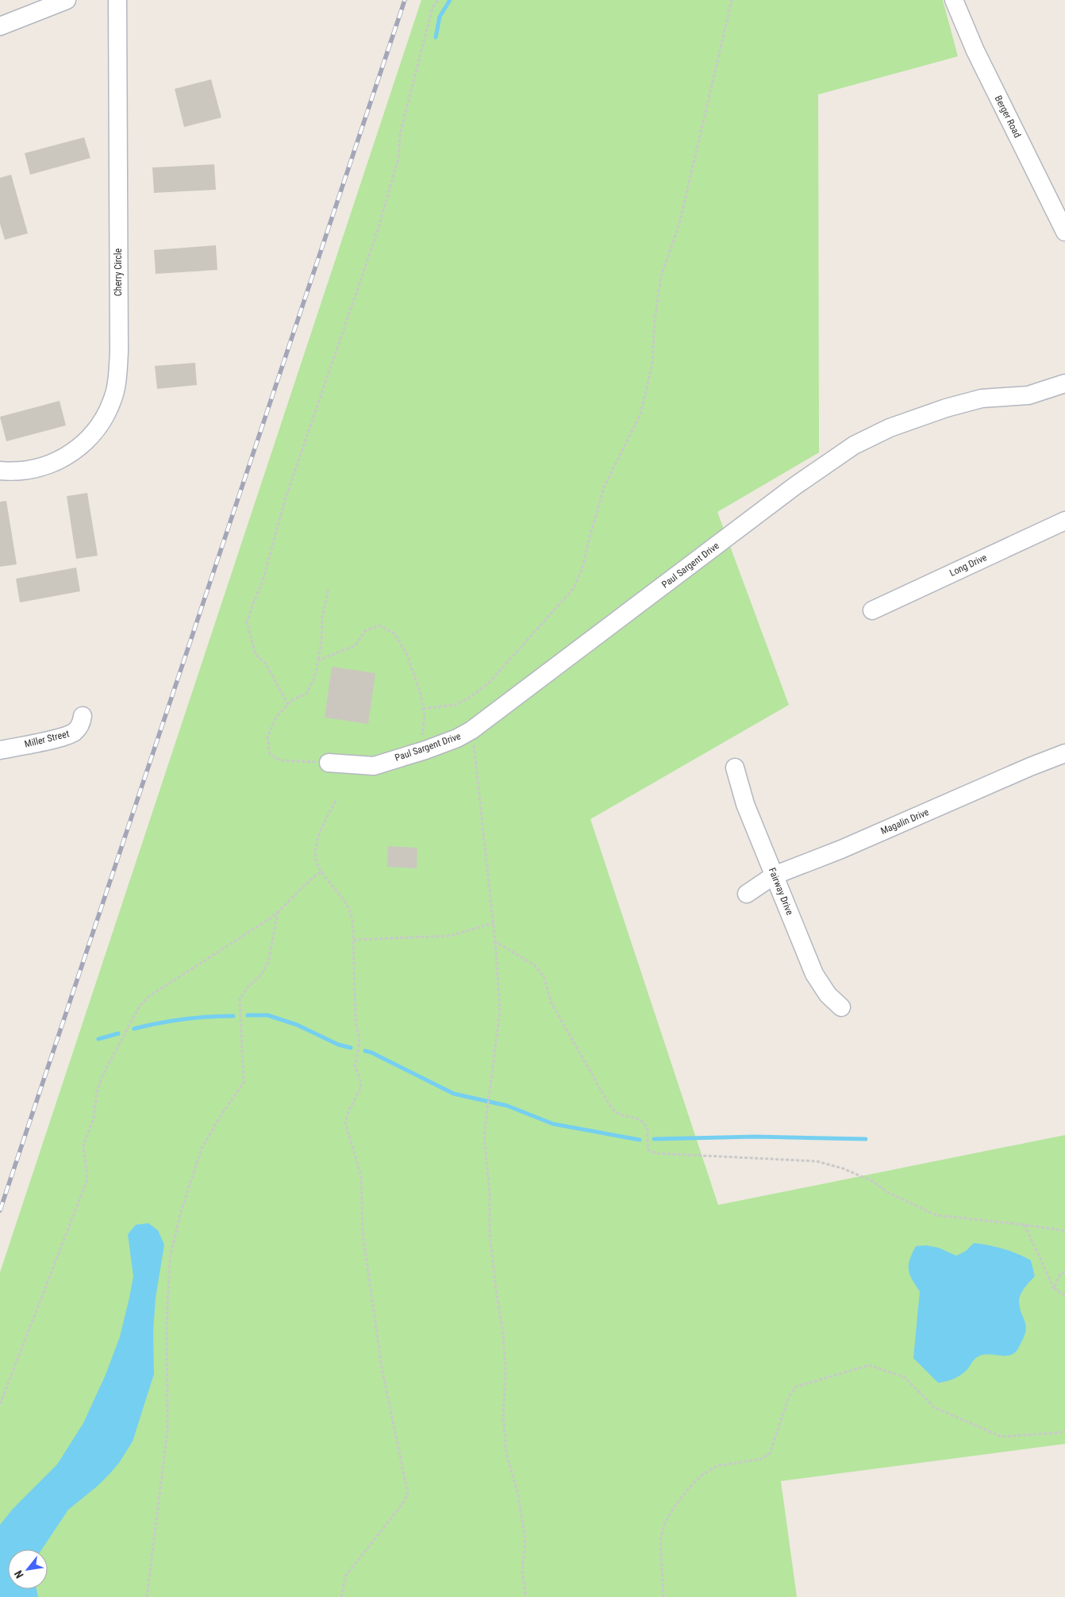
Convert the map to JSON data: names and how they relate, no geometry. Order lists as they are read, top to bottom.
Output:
{
  "streets": {
    "street": [
      "Berger Road",
      "Cherry Circle",
      "Paul Sargent Drive",
      "Long Drive",
      "Miller Street",
      "Magalin Drive",
      "Fairway Drive"
    ]
  },
  "crossings": [
    ["Magalin Drive", "Fairway Drive"]
  ],
  "north": "bottom left"
}
